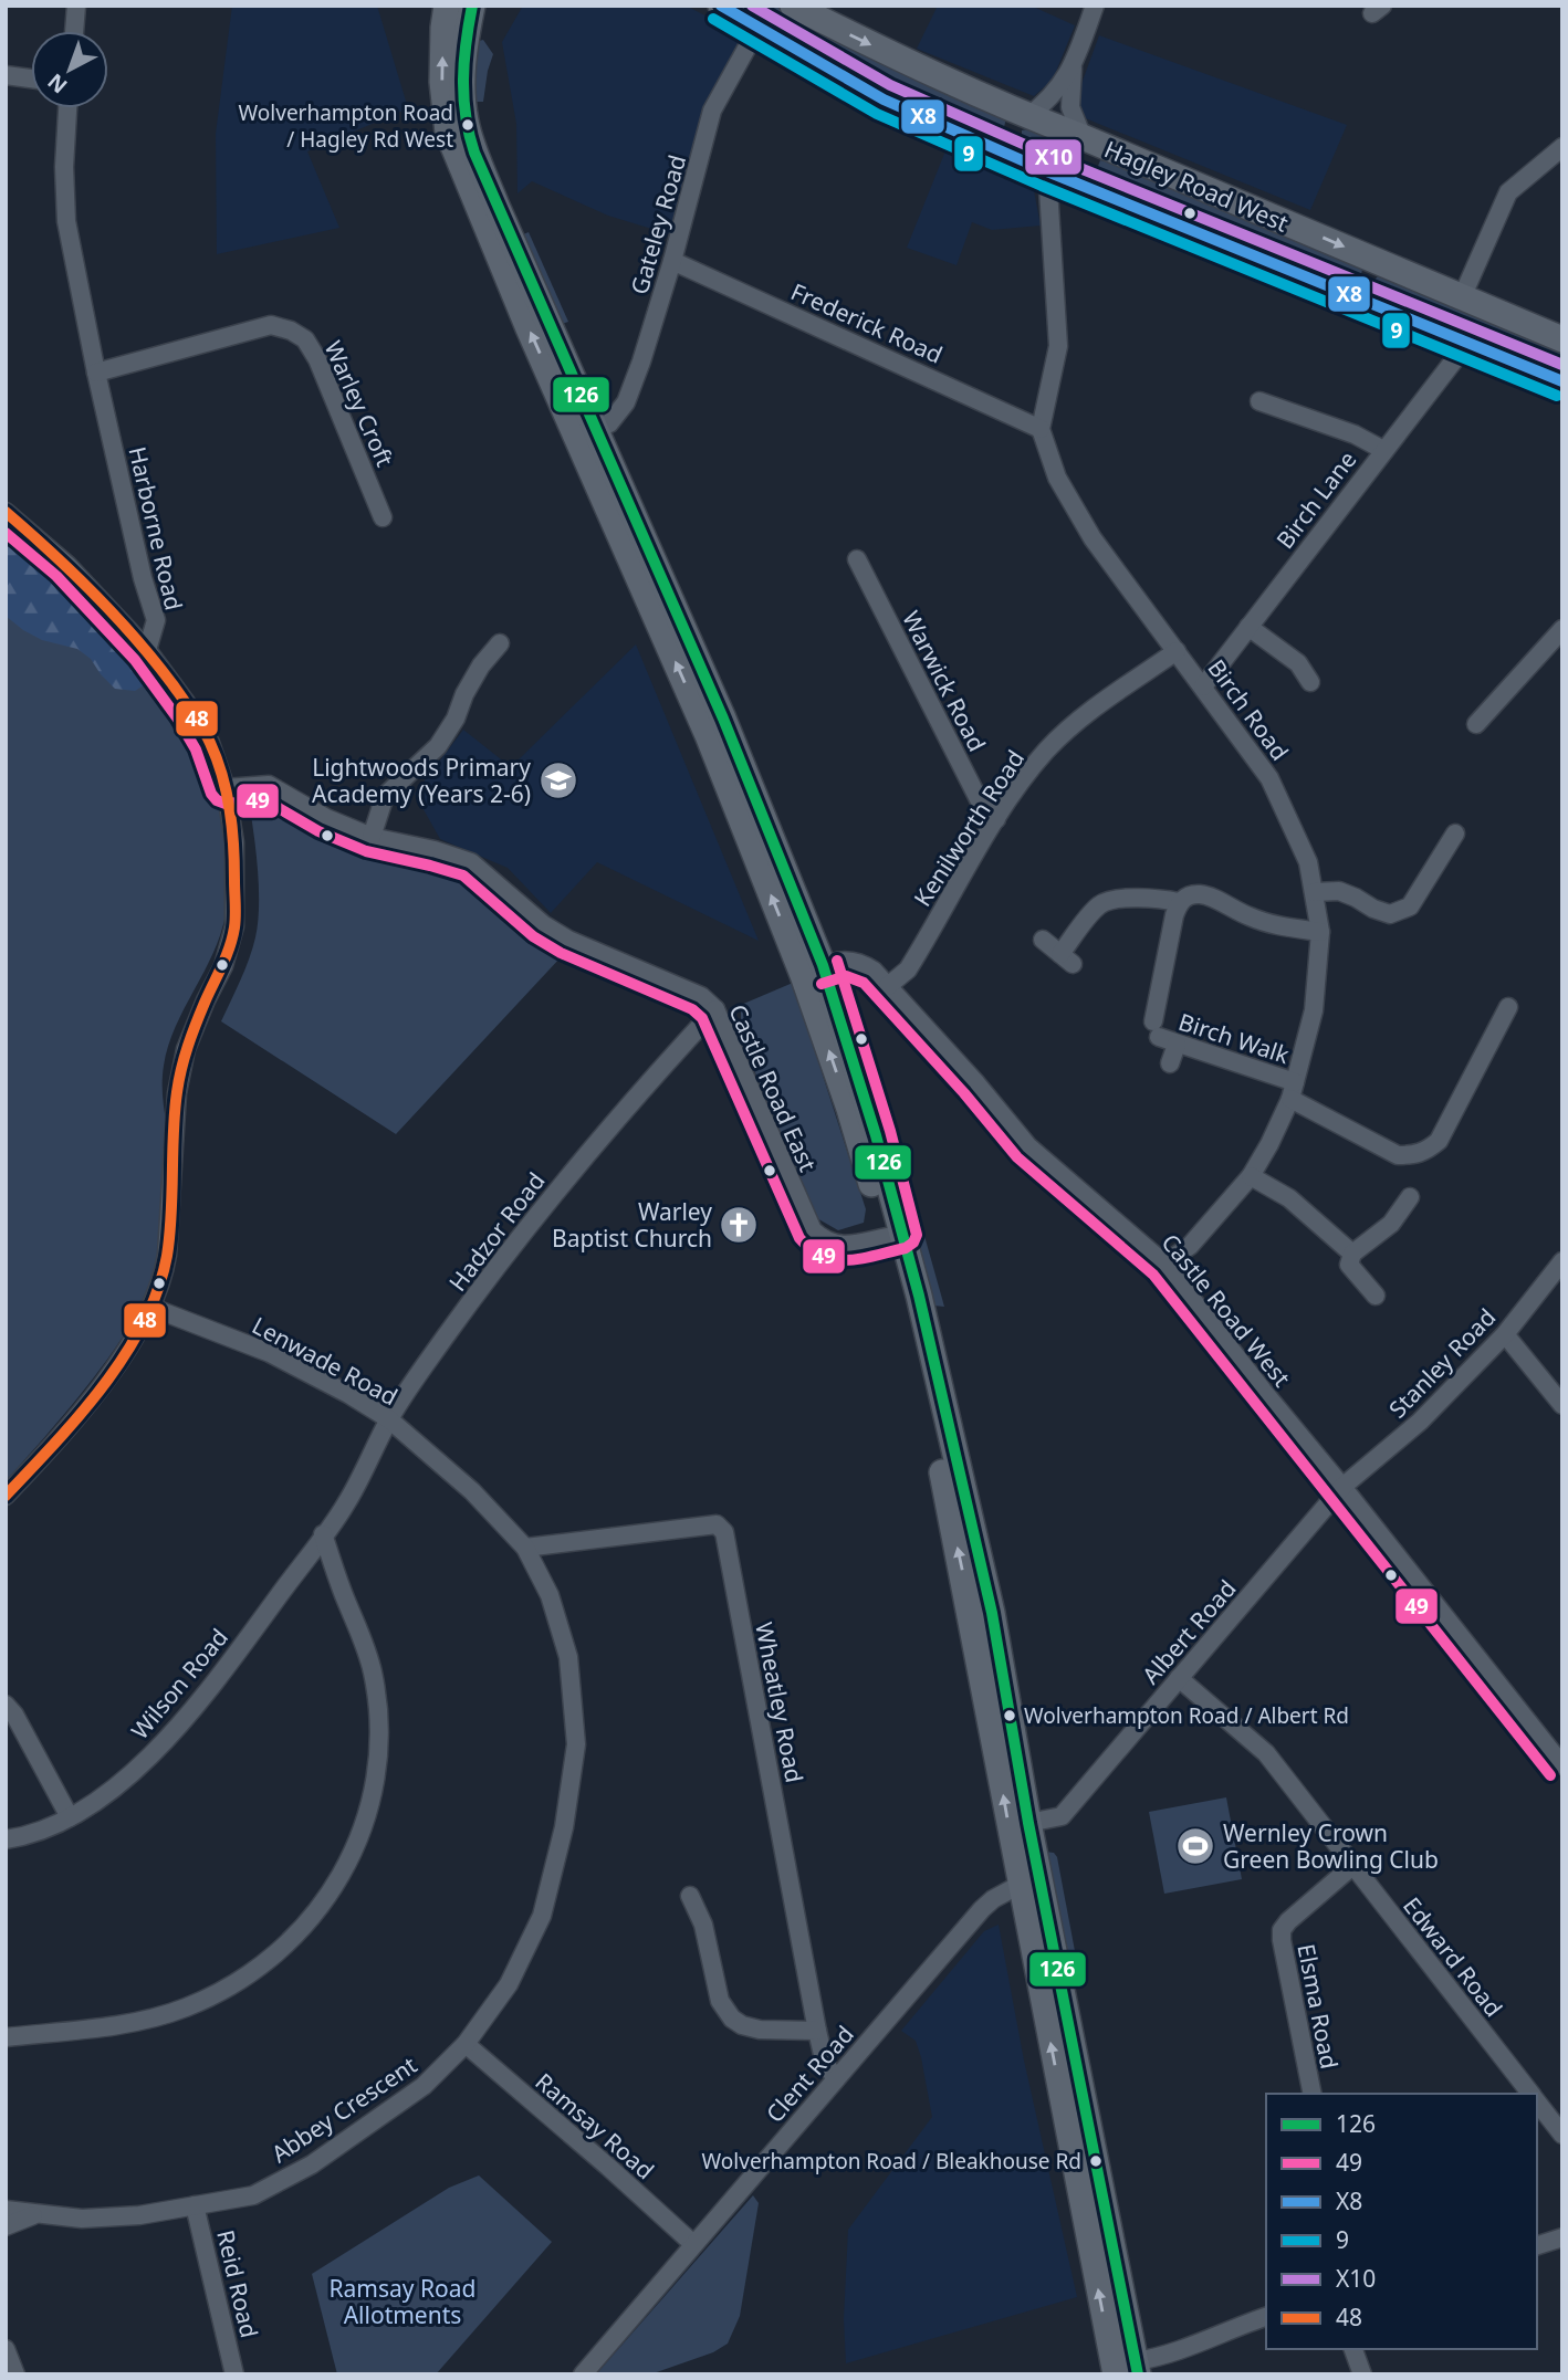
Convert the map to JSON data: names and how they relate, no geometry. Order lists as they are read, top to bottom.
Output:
{
  "streets": {
    "highway": ["Hagley Road West"],
    "street": [
      "Gateley Road",
      "Frederick Road",
      "Warley Croft",
      "Birch Lane",
      "Harborne Road",
      "Warwick Road",
      "Birch Road",
      "Kenilworth Road",
      "Birch Walk",
      "Castle Road East",
      "Hadzor Road",
      "Castle Road West",
      "Lenwade Road",
      "Stanley Road",
      "Albert Road",
      "Wilson Road",
      "Wheatley Road",
      "Edward Road",
      "Elsma Road",
      "Clent Road",
      "Abbey Crescent",
      "Ramsay Road",
      "Reid Road"
    ]
  },
  "crossings": [
    ["Hagley Road West", "Gateley Road"],
    ["Hagley Road West", "Birch Lane"],
    ["Gateley Road", "Frederick Road"],
    ["Frederick Road", "Birch Road"],
    ["Warley Croft", "Harborne Road"],
    ["Birch Lane", "Birch Road"],
    ["Warwick Road", "Kenilworth Road"],
    ["Birch Road", "Kenilworth Road"],
    ["Birch Road", "Birch Walk"],
    ["Birch Road", "Castle Road West"],
    ["Kenilworth Road", "Castle Road West"],
    ["Castle Road East", "Hadzor Road"],
    ["Hadzor Road", "Lenwade Road"],
    ["Hadzor Road", "Wilson Road"],
    ["Castle Road West", "Stanley Road"],
    ["Castle Road West", "Albert Road"],
    ["Lenwade Road", "Wheatley Road"],
    ["Lenwade Road", "Abbey Crescent"],
    ["Stanley Road", "Albert Road"],
    ["Albert Road", "Edward Road"],
    ["Wheatley Road", "Clent Road"],
    ["Wheatley Road", "Abbey Crescent"],
    ["Edward Road", "Elsma Road"],
    ["Clent Road", "Ramsay Road"],
    ["Abbey Crescent", "Ramsay Road"],
    ["Abbey Crescent", "Reid Road"]
  ],
  "parks": ["Ramsay Road Allotments"],
  "places": {
    "other": ["Wolverhampton Road / Hagley Rd West", "Wolverhampton Road / Albert Rd", "Wolverhampton Road / Bleakhouse Rd"],
    "school or university": ["Lightwoods Primary Academy (Years 2-6)"],
    "church": ["Warley Baptist Church"],
    "sports": ["Wernley Crown Green Bowling Club"]
  },
  "lines": [
    "transit line 126",
    "transit line X8",
    "transit line X10",
    "transit line 9",
    "transit line 48",
    "transit line 49"
  ],
  "legend": [
    "126",
    "49",
    "X8",
    "9",
    "X10",
    "48"
  ],
  "north": "bottom left"
}
